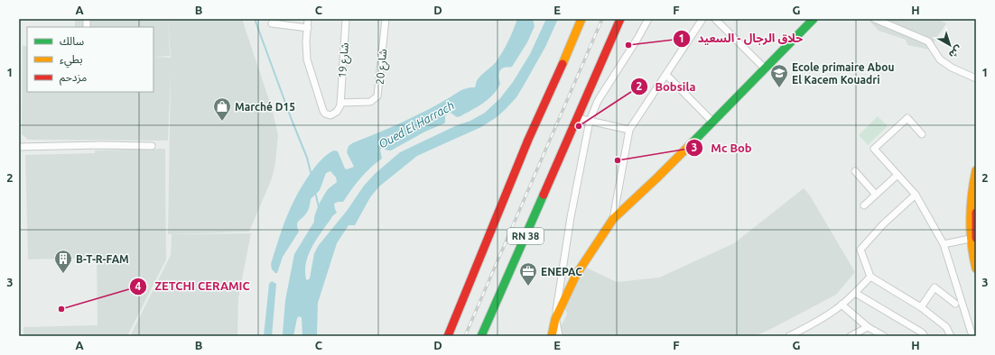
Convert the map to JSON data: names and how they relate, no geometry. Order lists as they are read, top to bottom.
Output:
{
  "streets": {
    "street": ["شارع 19", "شارع 20", "RN 38"]
  },
  "crossings": [
    ["شارع 19", "شارع 20"]
  ],
  "water": ["Oued El Harrach"],
  "places": {
    "other": [
      "حلاق الرجال - السعيد",
      "Bobsila",
      "Mc Bob",
      "ZETCHI CERAMIC"
    ],
    "school or university": ["Ecole primaire Abou El Kacem Kouadri"],
    "shop": ["Marché D15"],
    "building": ["B-T-R-FAM"],
    "office": ["ENEPAC"]
  },
  "legend": ["سالك", "بطيء", "مزدحم"],
  "north": "bottom right",
  "grid": {
    "columns": [
      "A",
      "B",
      "C",
      "D",
      "E",
      "F",
      "G",
      "H"
    ],
    "rows": ["1", "2", "3"]
  }
}
